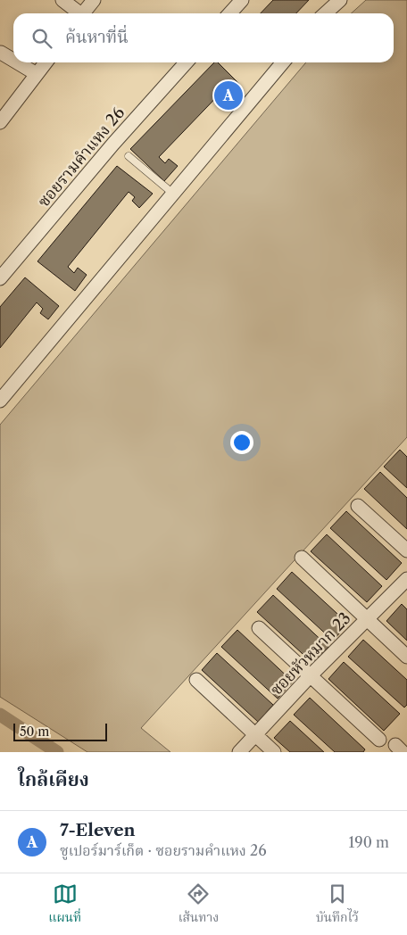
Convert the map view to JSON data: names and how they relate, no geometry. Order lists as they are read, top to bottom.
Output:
{
  "streets": {
    "street": ["ซอยรามคำแหง 26", "ซอยหัวหมาก 23"]
  },
  "scale_bar": "50 m",
  "page": {
    "search": "ค้นหาที่นี่",
    "pins": "A",
    "scale": "50 m",
    "heading": "ใกล้เคียง",
    "list": [
      {
        "mark": "A",
        "name": "7-Eleven",
        "note": "ซูเปอร์มาร์เก็ต · ซอยรามคำแหง 26",
        "value": "190 m"
      }
    ],
    "nav": ["แผนที่", "เส้นทาง", "บันทึกไว้"]
  }
}
